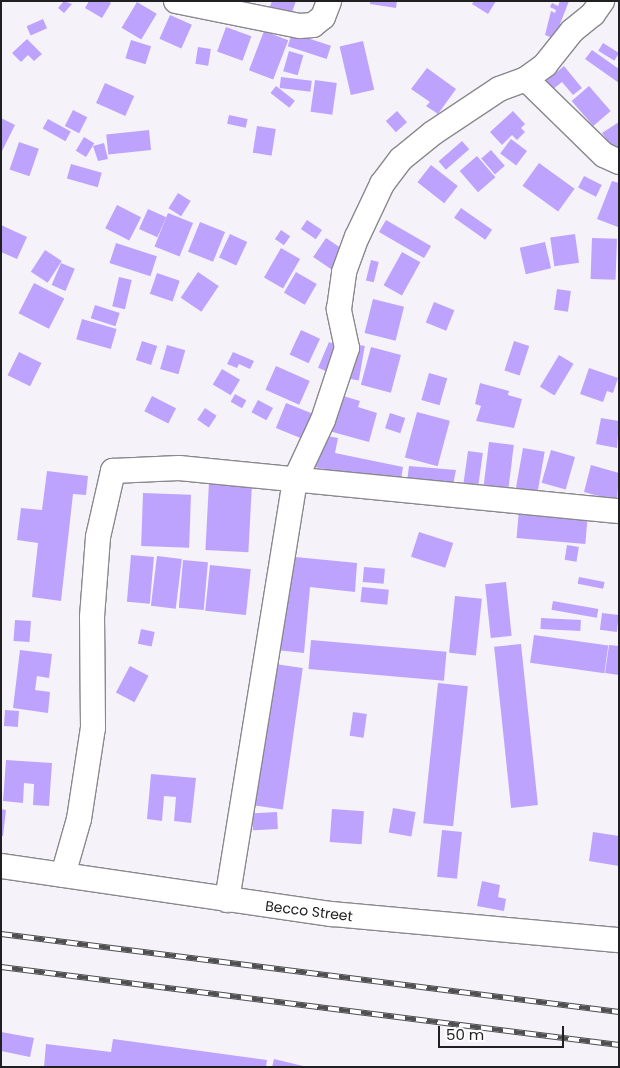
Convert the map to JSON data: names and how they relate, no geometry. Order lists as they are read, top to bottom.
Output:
{
  "streets": {
    "street": ["Becco Street"]
  },
  "scale_bar": "50 m"
}
